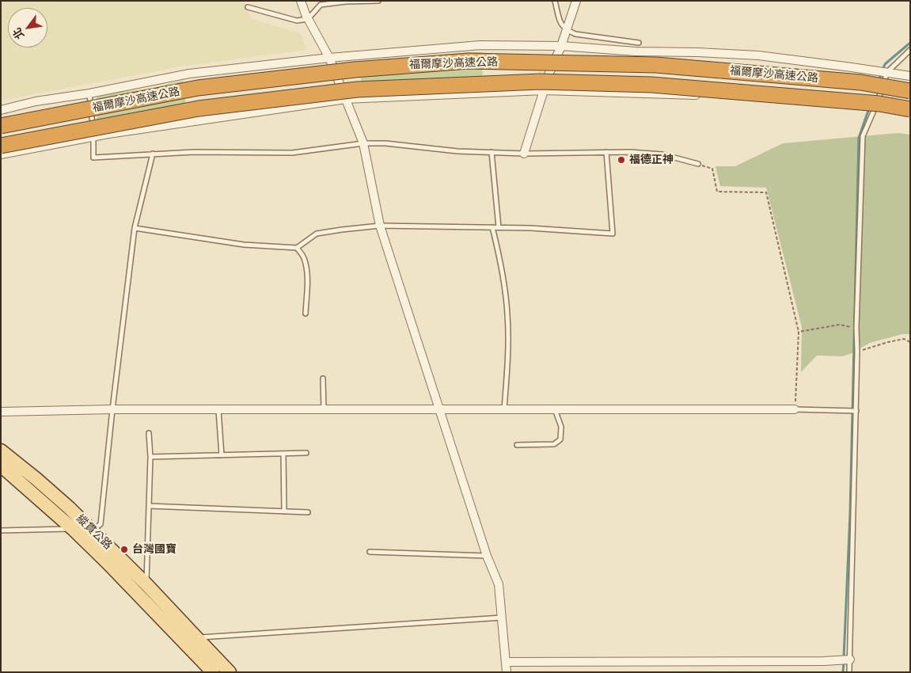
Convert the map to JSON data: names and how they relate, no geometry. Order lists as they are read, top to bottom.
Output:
{
  "streets": {
    "highway": ["福爾摩沙高速公路"],
    "main road": ["縱貫公路"]
  },
  "places": ["福德正神", "台灣國寶"],
  "north": "bottom left"
}
